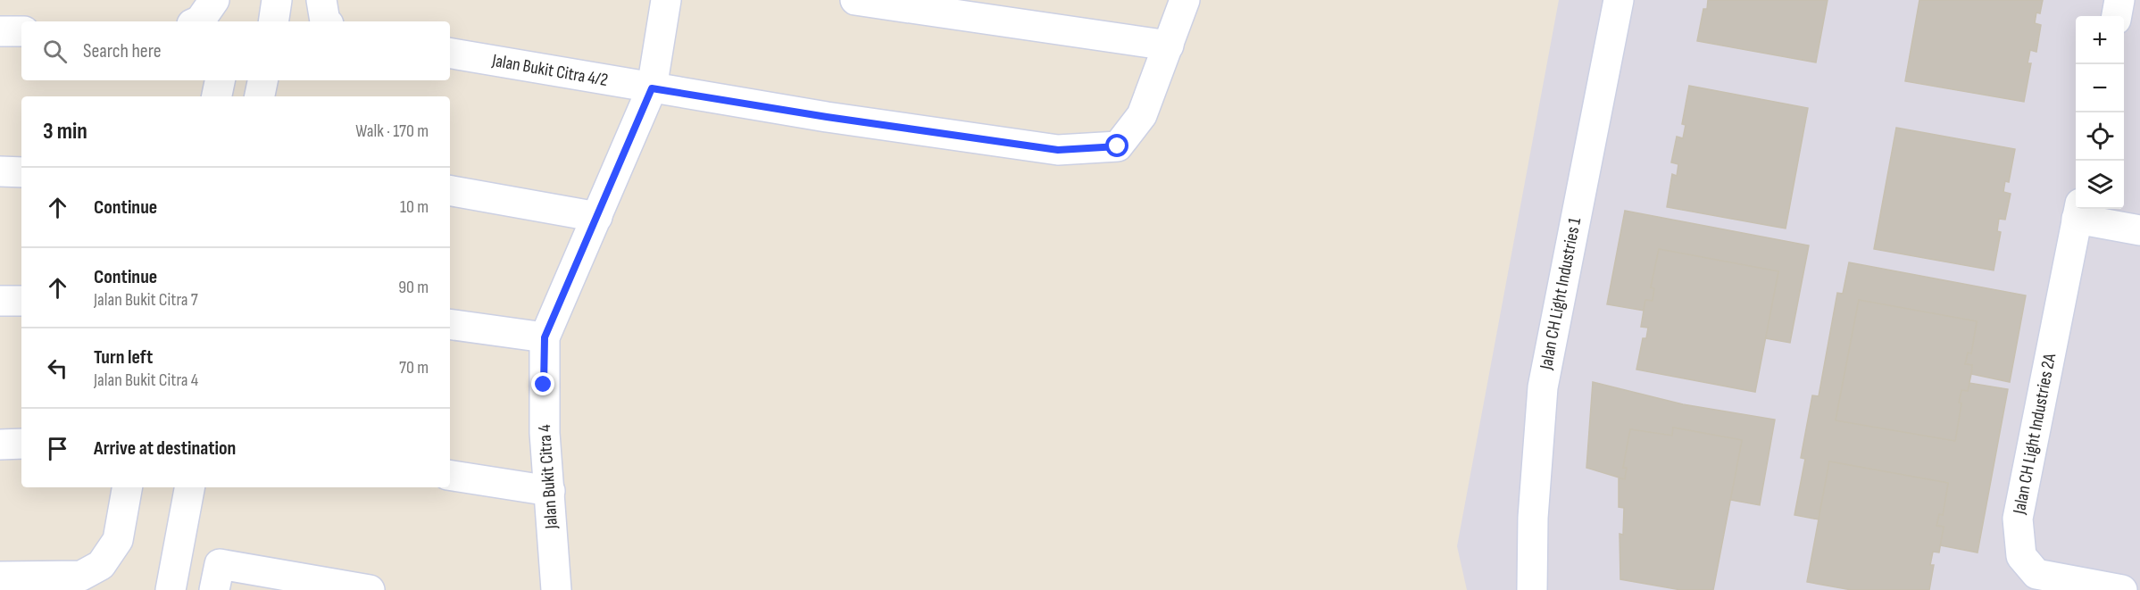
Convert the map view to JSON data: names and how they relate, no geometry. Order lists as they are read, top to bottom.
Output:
{
  "streets": {
    "street": [
      "Jalan Bukit Citra 4/2",
      "Jalan CH Light Industries 1",
      "Jalan CH Light Industries 2A",
      "Jalan Bukit Citra 4"
    ]
  },
  "crossings": [
    ["Jalan Bukit Citra 4/2", "Jalan Bukit Citra 4"]
  ],
  "page": {
    "map_buttons": ["+", "−"],
    "search": "Search here",
    "heading": ["3 min", "Walk · 170 m"],
    "list": [
      ["Continue", "10 m"],
      ["Continue", "Jalan Bukit Citra 7", "90 m"],
      ["Turn left", "Jalan Bukit Citra 4", "70 m"],
      "Arrive at destination"
    ]
  }
}
